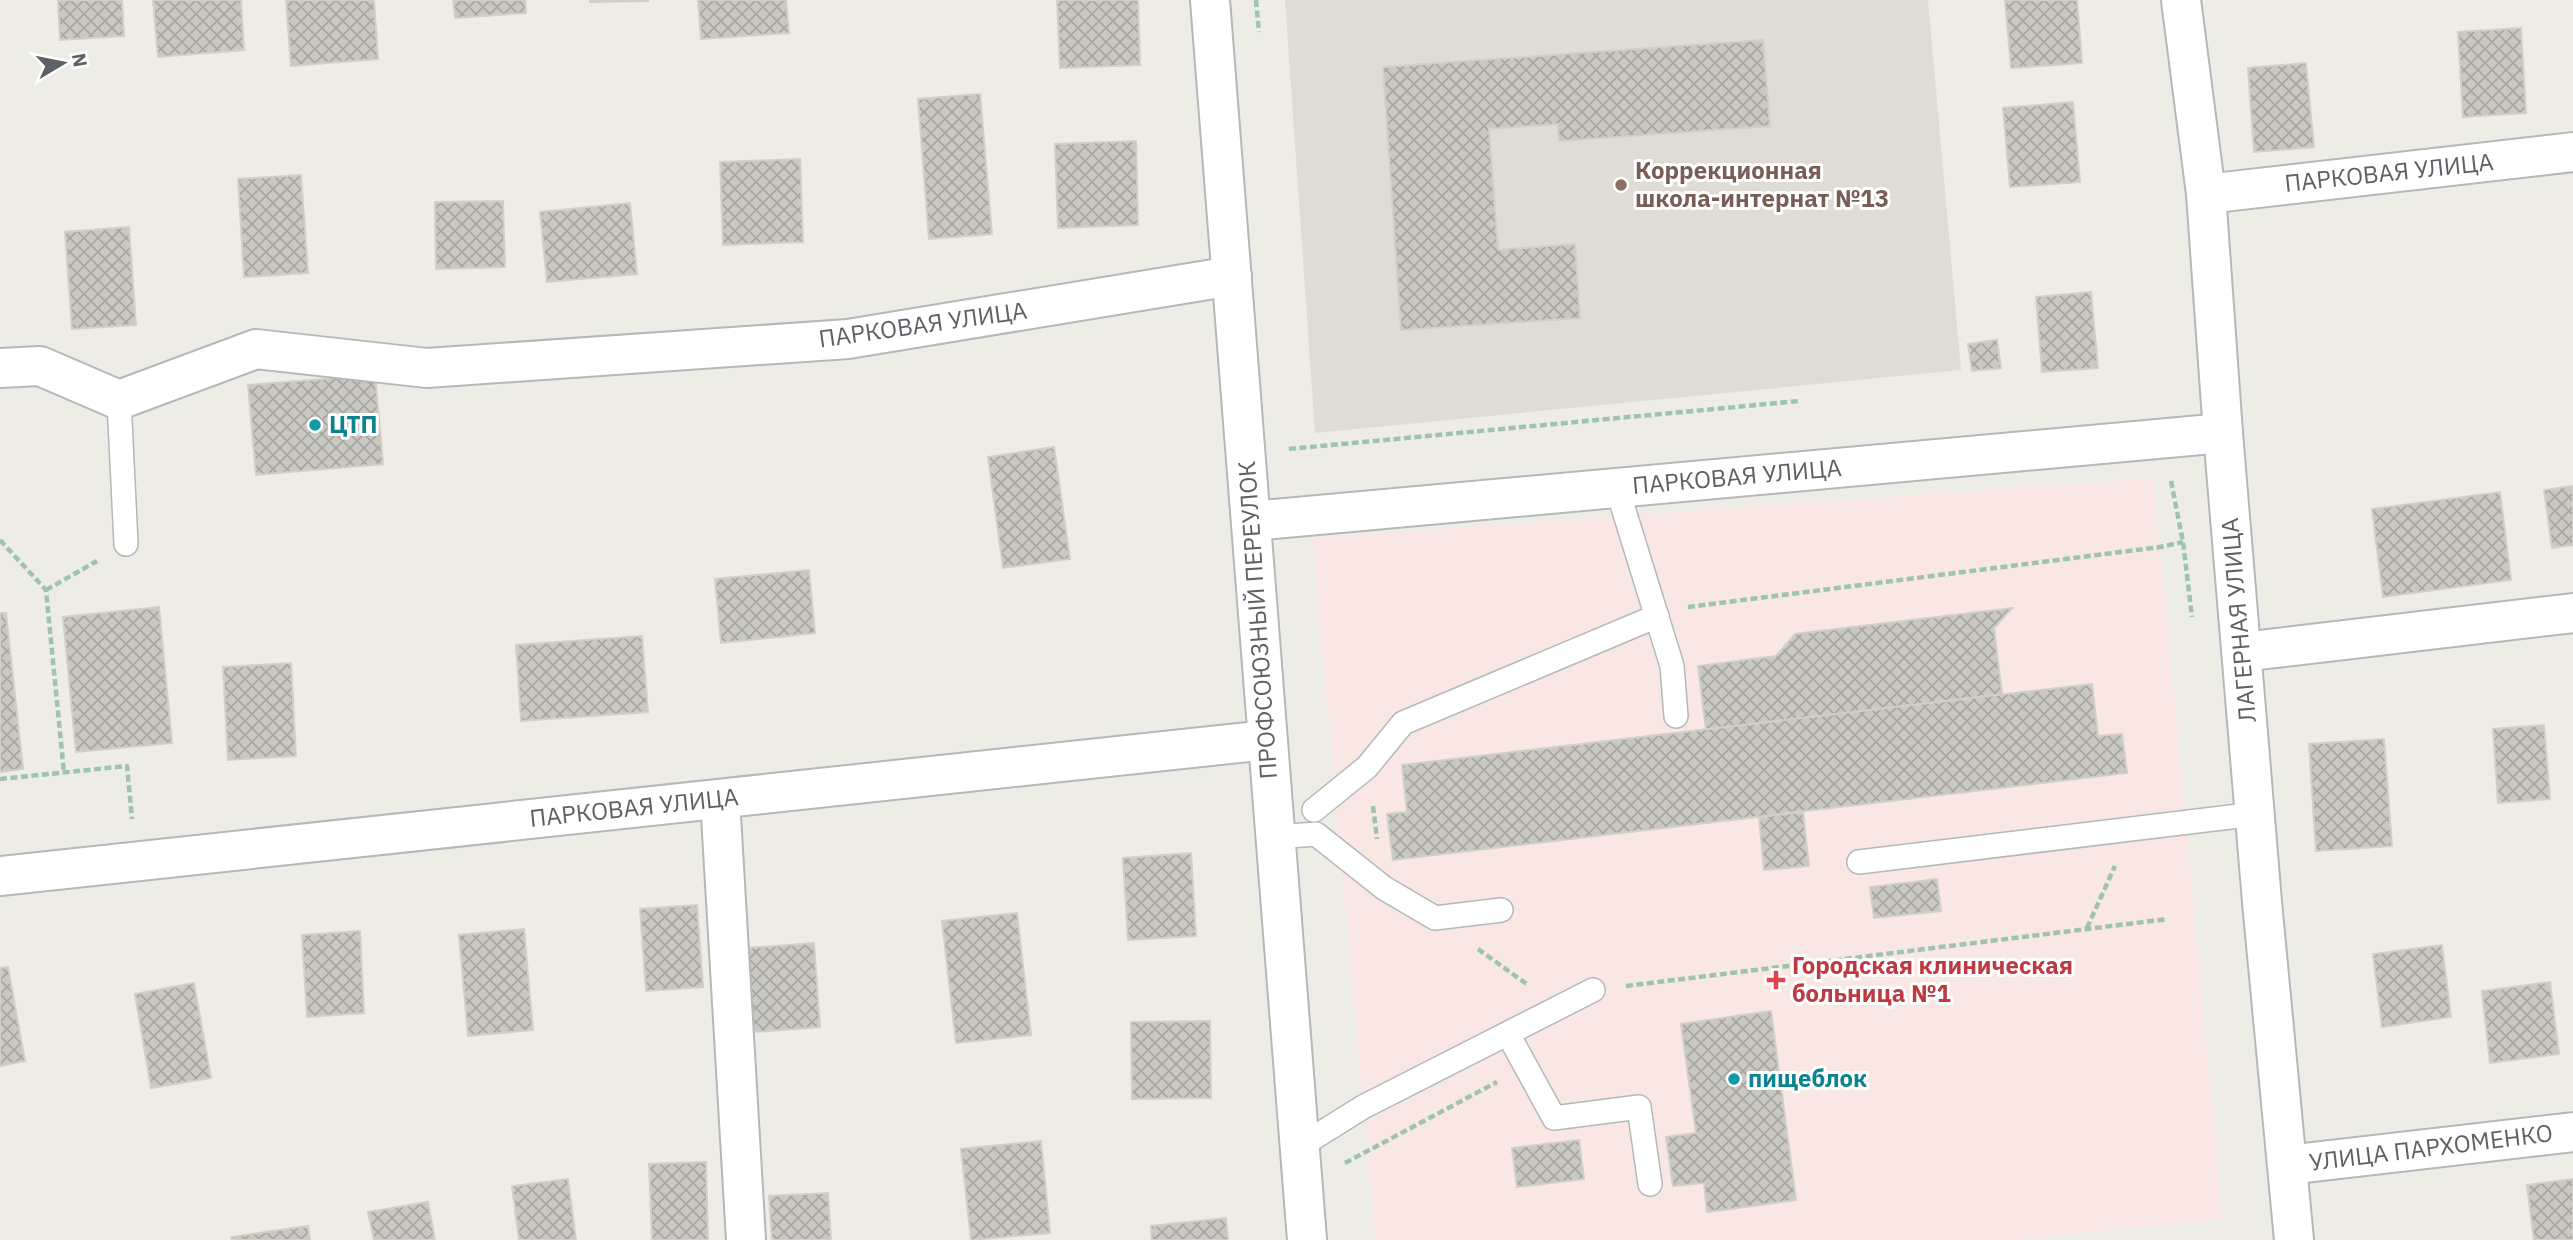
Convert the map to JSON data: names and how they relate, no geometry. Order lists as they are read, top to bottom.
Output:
{
  "streets": {
    "street": [
      "ПАРКОВАЯ УЛИЦА",
      "ПРОФСОЮЗНЫЙ ПЕРЕУЛОК",
      "ЛАГЕРНАЯ УЛИЦА",
      "УЛИЦА ПАРХОМЕНКО"
    ]
  },
  "crossings": [
    ["ПАРКОВАЯ УЛИЦА", "ПРОФСОЮЗНЫЙ ПЕРЕУЛОК"],
    ["ПАРКОВАЯ УЛИЦА", "ЛАГЕРНАЯ УЛИЦА"],
    ["ЛАГЕРНАЯ УЛИЦА", "УЛИЦА ПАРХОМЕНКО"]
  ],
  "places": {
    "other": ["Коррекционная школа-интернат №13", "ЦТП", "пищеблок"],
    "health": ["Городская клиническая больница №1"]
  },
  "north": "right"
}
